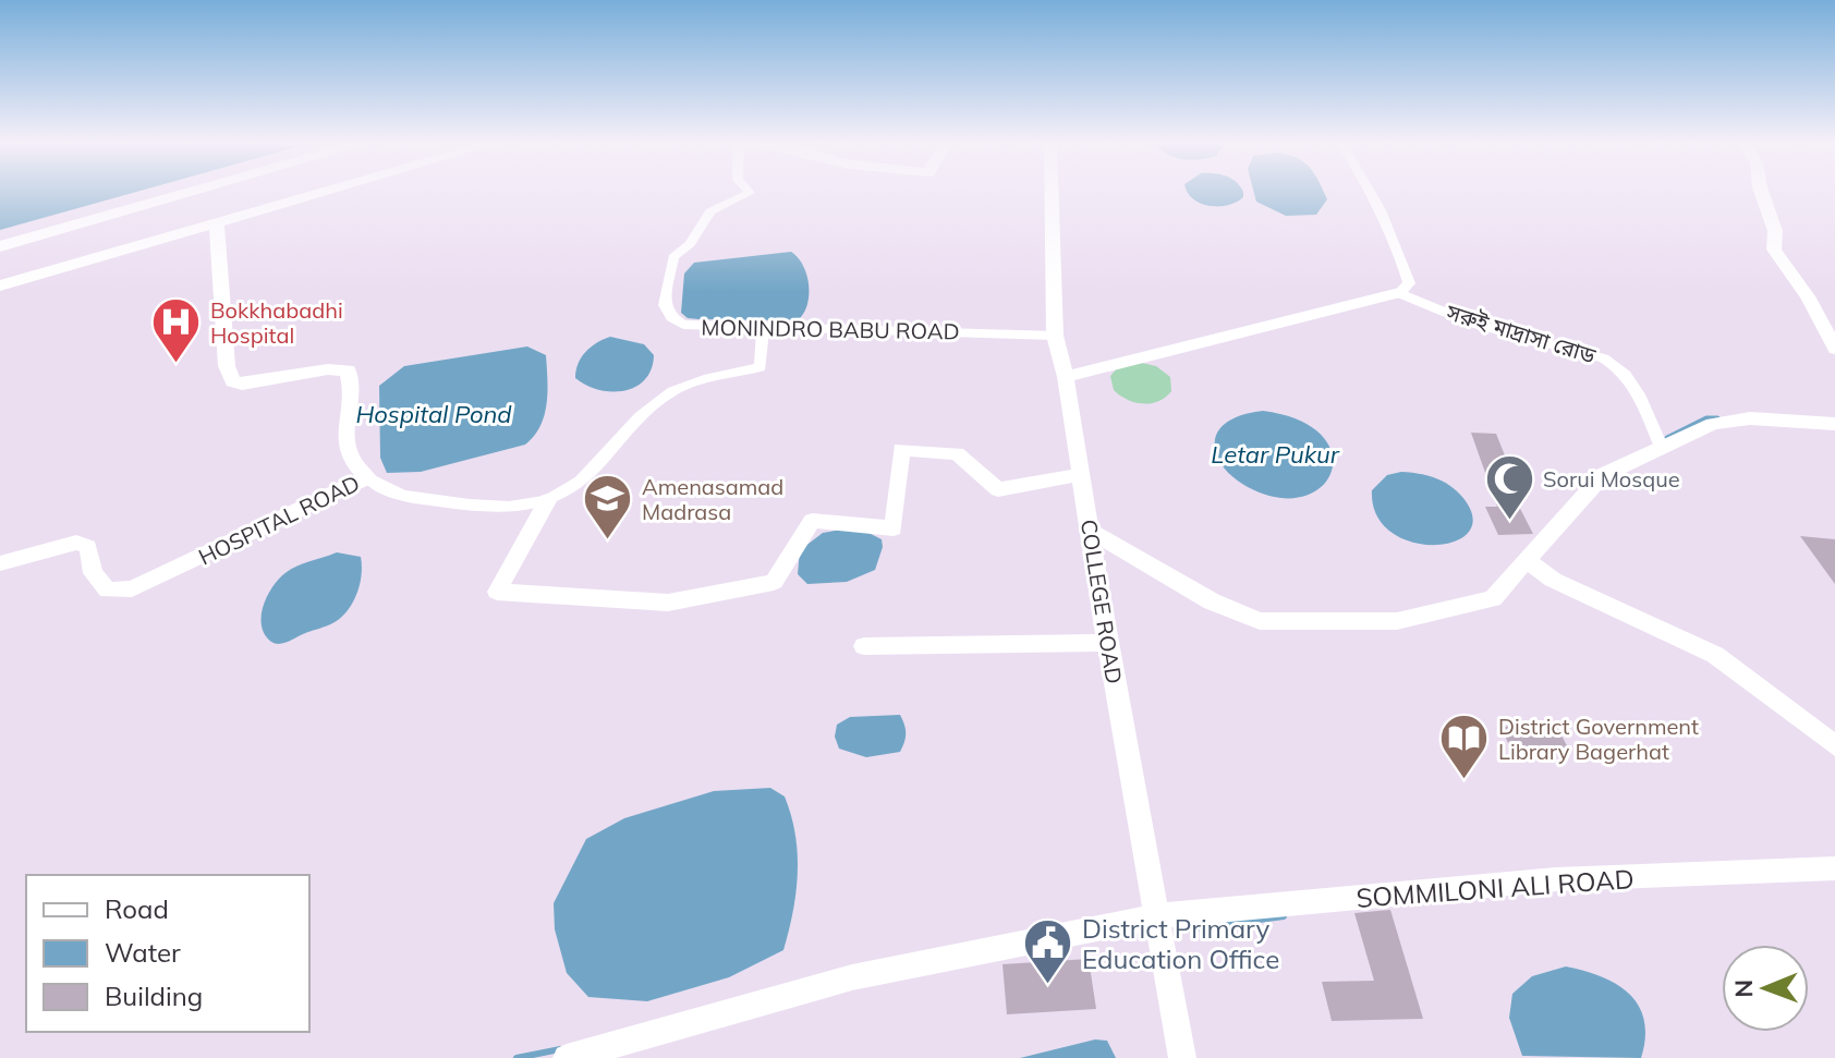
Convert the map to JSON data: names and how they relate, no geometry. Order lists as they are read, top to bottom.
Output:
{
  "streets": {
    "street": [
      "MONINDRO BABU ROAD",
      "সরুই মাদ্রাসা রোড",
      "HOSPITAL ROAD",
      "COLLEGE ROAD",
      "SOMMILONI ALI ROAD"
    ]
  },
  "crossings": [
    ["MONINDRO BABU ROAD", "COLLEGE ROAD"],
    ["COLLEGE ROAD", "SOMMILONI ALI ROAD"]
  ],
  "water": ["Hospital Pond", "Letar Pukur"],
  "places": {
    "hospital": ["Bokkhabadhi Hospital"],
    "mosque": ["Sorui Mosque"],
    "school or university": ["Amenasamad Madrasa"],
    "library": ["District Government Library Bagerhat"],
    "public building": ["District Primary Education Office"]
  },
  "legend": ["Road", "Water", "Building"],
  "north": "left"
}
